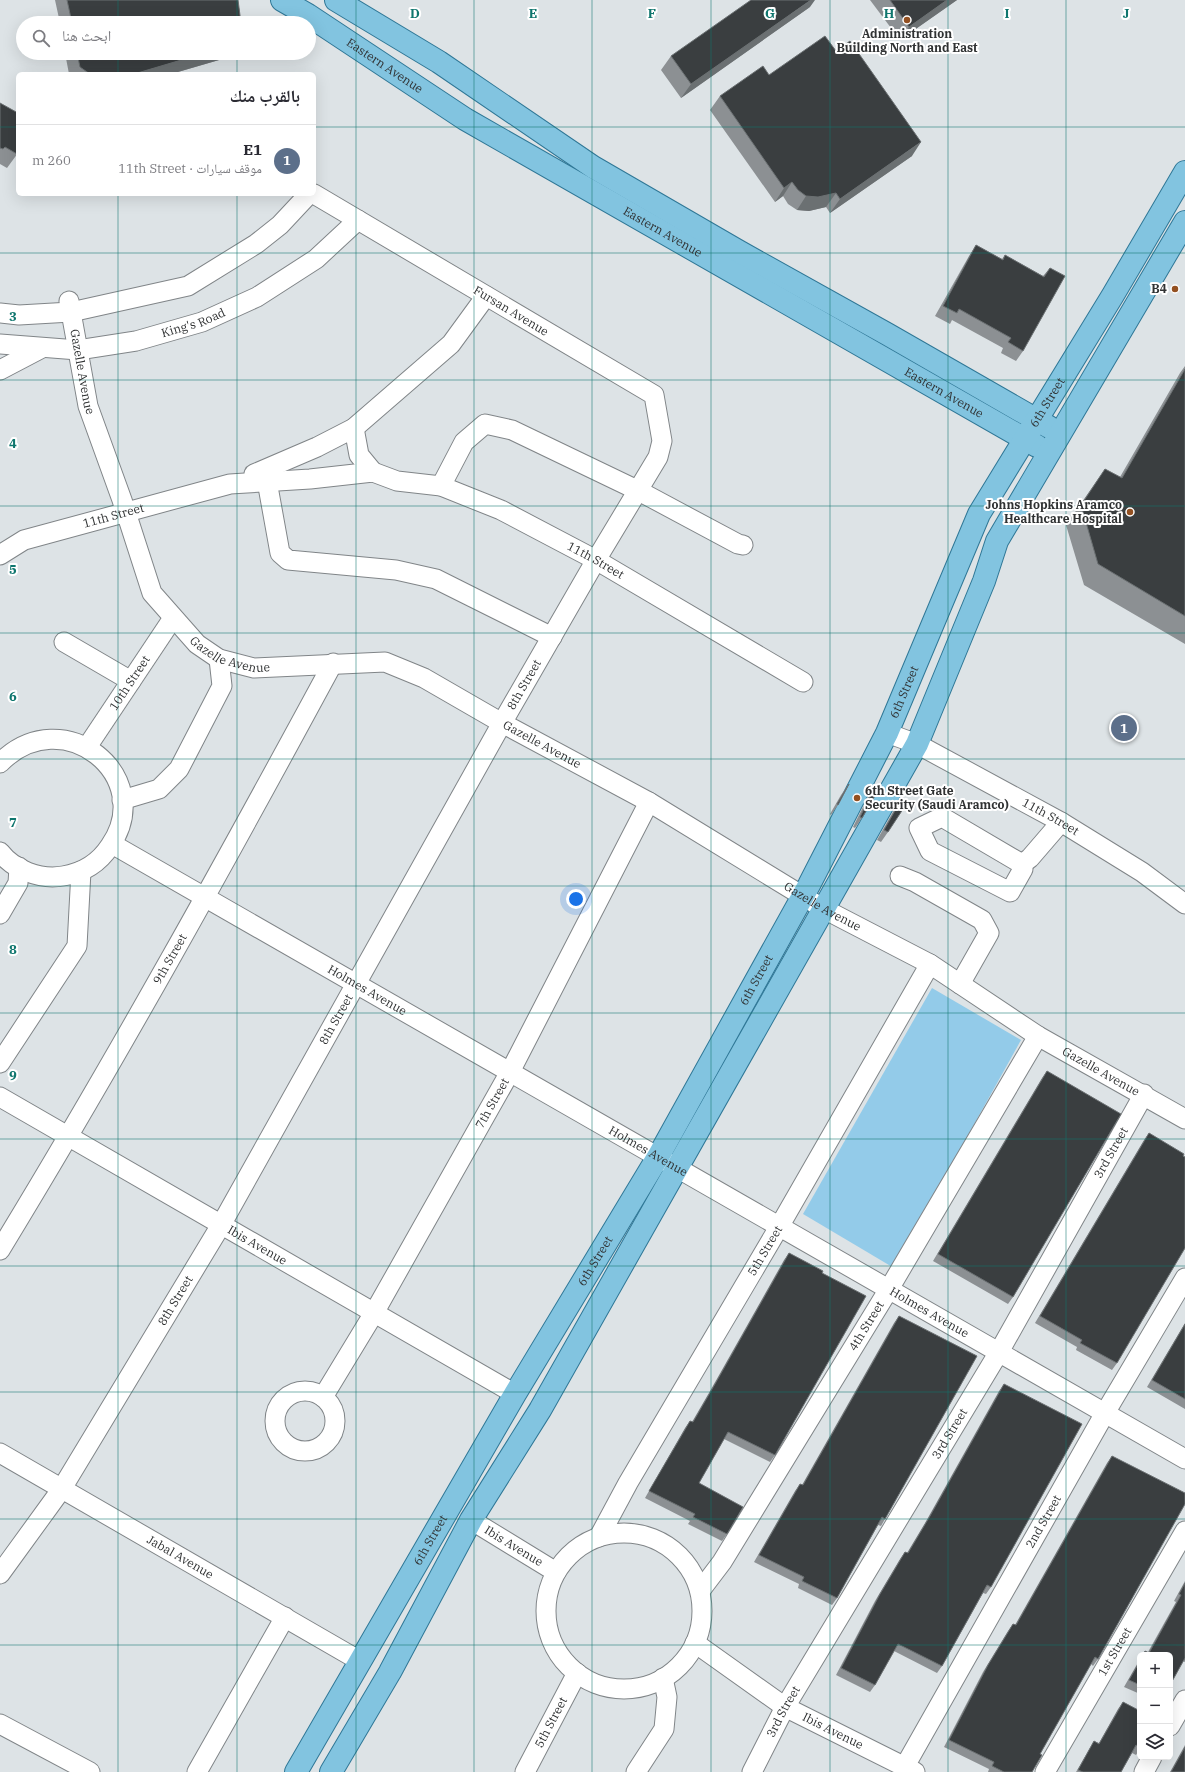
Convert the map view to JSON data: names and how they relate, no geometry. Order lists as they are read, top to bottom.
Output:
{
  "streets": {
    "main road": ["Eastern Avenue", "6th Street"],
    "street": [
      "Fursan Avenue",
      "King's Road",
      "Gazelle Avenue",
      "11th Street",
      "10th Street",
      "8th Street",
      "9th Street",
      "Holmes Avenue",
      "7th Street",
      "3rd Street",
      "Ibis Avenue",
      "5th Street",
      "4th Street",
      "2nd Street",
      "Jabal Avenue",
      "1st Street"
    ]
  },
  "crossings": [
    ["Eastern Avenue", "6th Street"],
    ["Fursan Avenue", "King's Road"],
    ["Fursan Avenue", "11th Street"],
    ["Fursan Avenue", "8th Street"],
    ["King's Road", "Gazelle Avenue"],
    ["Gazelle Avenue", "6th Street"],
    ["Gazelle Avenue", "11th Street"],
    ["Gazelle Avenue", "10th Street"],
    ["Gazelle Avenue", "8th Street"],
    ["Gazelle Avenue", "9th Street"],
    ["Gazelle Avenue", "7th Street"],
    ["Gazelle Avenue", "3rd Street"],
    ["Gazelle Avenue", "5th Street"],
    ["Gazelle Avenue", "4th Street"],
    ["6th Street", "11th Street"],
    ["6th Street", "Holmes Avenue"],
    ["6th Street", "Ibis Avenue"],
    ["6th Street", "Jabal Avenue"],
    ["11th Street", "8th Street"],
    ["8th Street", "Holmes Avenue"],
    ["8th Street", "Ibis Avenue"],
    ["8th Street", "Jabal Avenue"],
    ["9th Street", "Holmes Avenue"],
    ["9th Street", "Ibis Avenue"],
    ["Holmes Avenue", "7th Street"],
    ["Holmes Avenue", "3rd Street"],
    ["Holmes Avenue", "5th Street"],
    ["Holmes Avenue", "4th Street"],
    ["Holmes Avenue", "2nd Street"],
    ["7th Street", "Ibis Avenue"],
    ["3rd Street", "Ibis Avenue"],
    ["Ibis Avenue", "2nd Street"]
  ],
  "places": [
    "Administration Building North and East",
    "B4",
    "Johns Hopkins Aramco Healthcare Hospital",
    "6th Street Gate Security (Saudi Aramco)"
  ],
  "page": {
    "search": "ابحث هنا",
    "heading": "بالقرب منك",
    "list": [
      {
        "mark": "1",
        "name": "E1",
        "note": "موقف سيارات · 11th Street",
        "value": "260 m"
      }
    ],
    "pins": "1",
    "map_buttons": ["+", "−"]
  },
  "grid": {
    "columns": [
      "D",
      "E",
      "F",
      "G",
      "H",
      "I",
      "J"
    ],
    "rows": [
      "3",
      "4",
      "5",
      "6",
      "7",
      "8",
      "9"
    ]
  }
}
